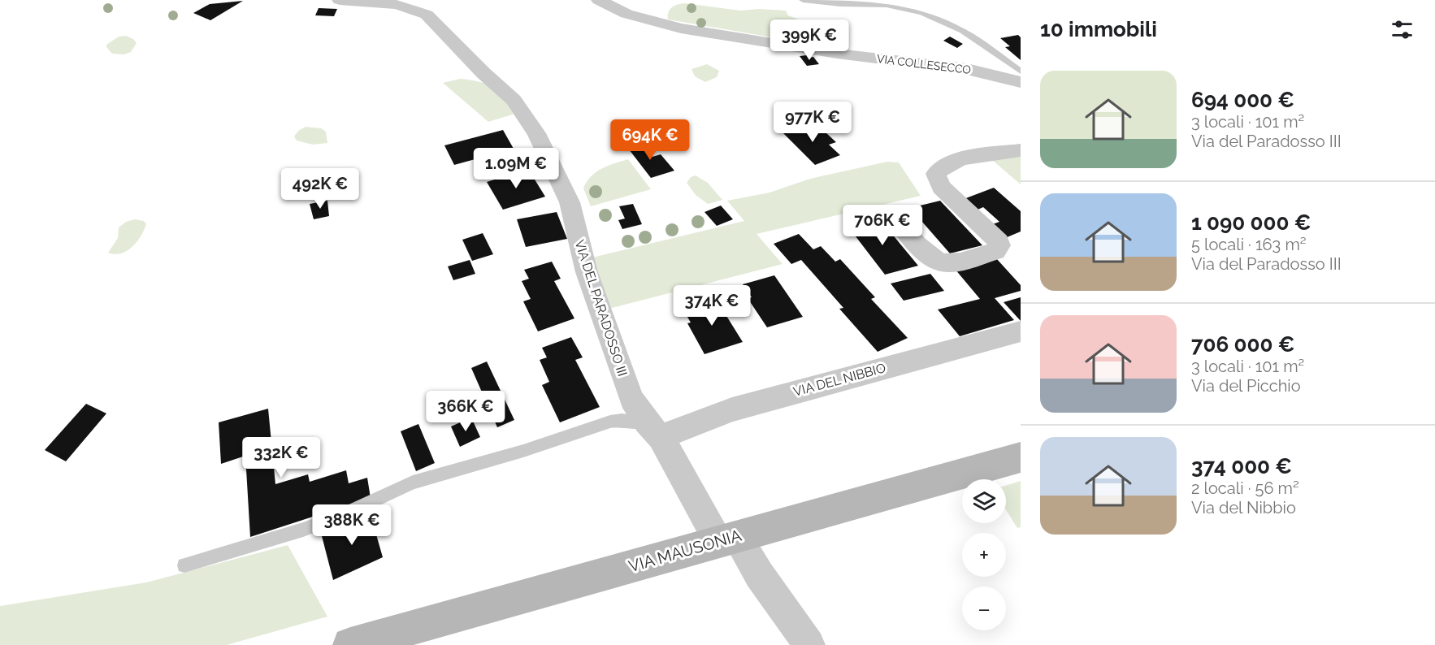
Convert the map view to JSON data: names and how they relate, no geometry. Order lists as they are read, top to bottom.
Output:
{
  "streets": {
    "main road": ["VIA MAUSONIA"],
    "street": ["VIA COLLESECCO", "VIA DEL PARADOSSO III", "VIA DEL NIBBIO"]
  },
  "crossings": [
    ["VIA DEL PARADOSSO III", "VIA DEL NIBBIO"],
    ["VIA DEL PARADOSSO III", "VIA MAUSONIA"]
  ],
  "page": {
    "heading": "10 immobili",
    "price": [
      "399K €",
      "977K €",
      "694K €",
      "1.09M €",
      "492K €",
      "706K €",
      "374K €",
      "366K €",
      "332K €",
      "388K €"
    ],
    "list": [
      {
        "name": "694 000 €",
        "note": "3 locali · 101 m² · Via del Paradosso III"
      },
      {
        "name": "1 090 000 €",
        "note": "5 locali · 163 m² · Via del Paradosso III"
      },
      {
        "name": "706 000 €",
        "note": "3 locali · 101 m² · Via del Picchio"
      },
      {
        "name": "374 000 €",
        "note": "2 locali · 56 m² · Via del Nibbio"
      }
    ],
    "map_buttons": ["+", "−"]
  }
}
